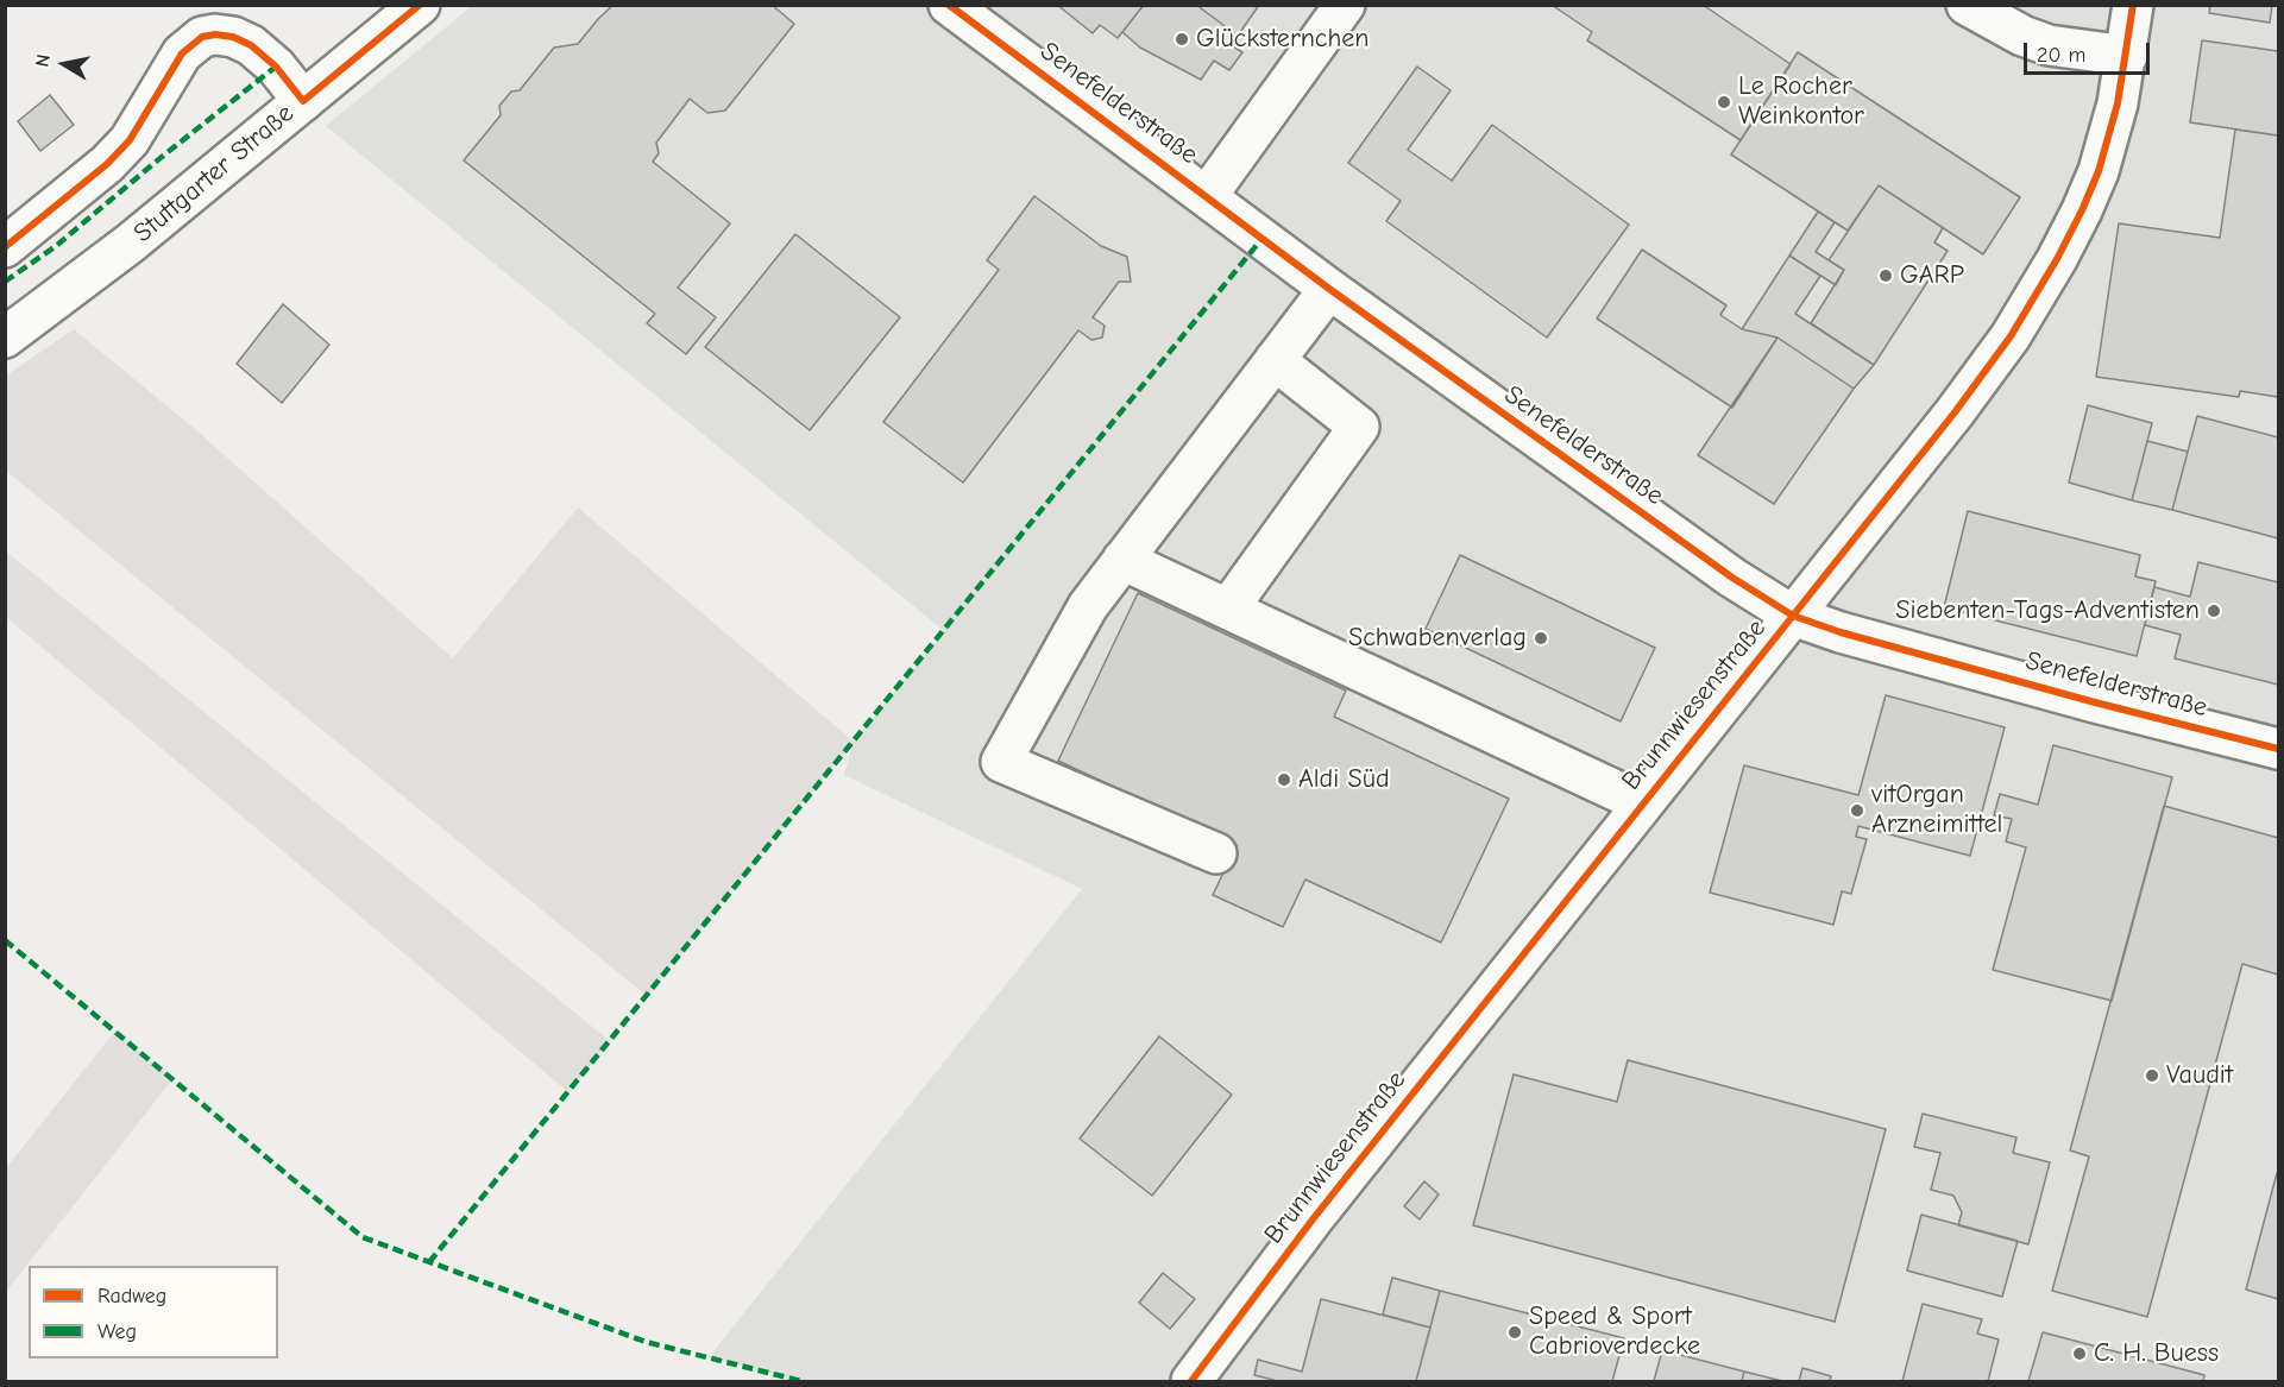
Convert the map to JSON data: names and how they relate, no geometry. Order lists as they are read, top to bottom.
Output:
{
  "streets": {
    "street": ["Senefelderstraße", "Stuttgarter Straße", "Brunnwiesenstraße"]
  },
  "crossings": [
    ["Senefelderstraße", "Brunnwiesenstraße"]
  ],
  "places": [
    "Glücksternchen",
    "Le Rocher Weinkontor",
    "GARP",
    "Siebenten-Tags-Adventisten",
    "Schwabenverlag",
    "Aldi Süd",
    "vitOrgan Arzneimittel",
    "Vaudit",
    "Speed & Sport Cabrioverdecke",
    "C. H. Buess"
  ],
  "legend": ["Radweg", "Weg"],
  "scale_bar": "20 m",
  "north": "left"
}
